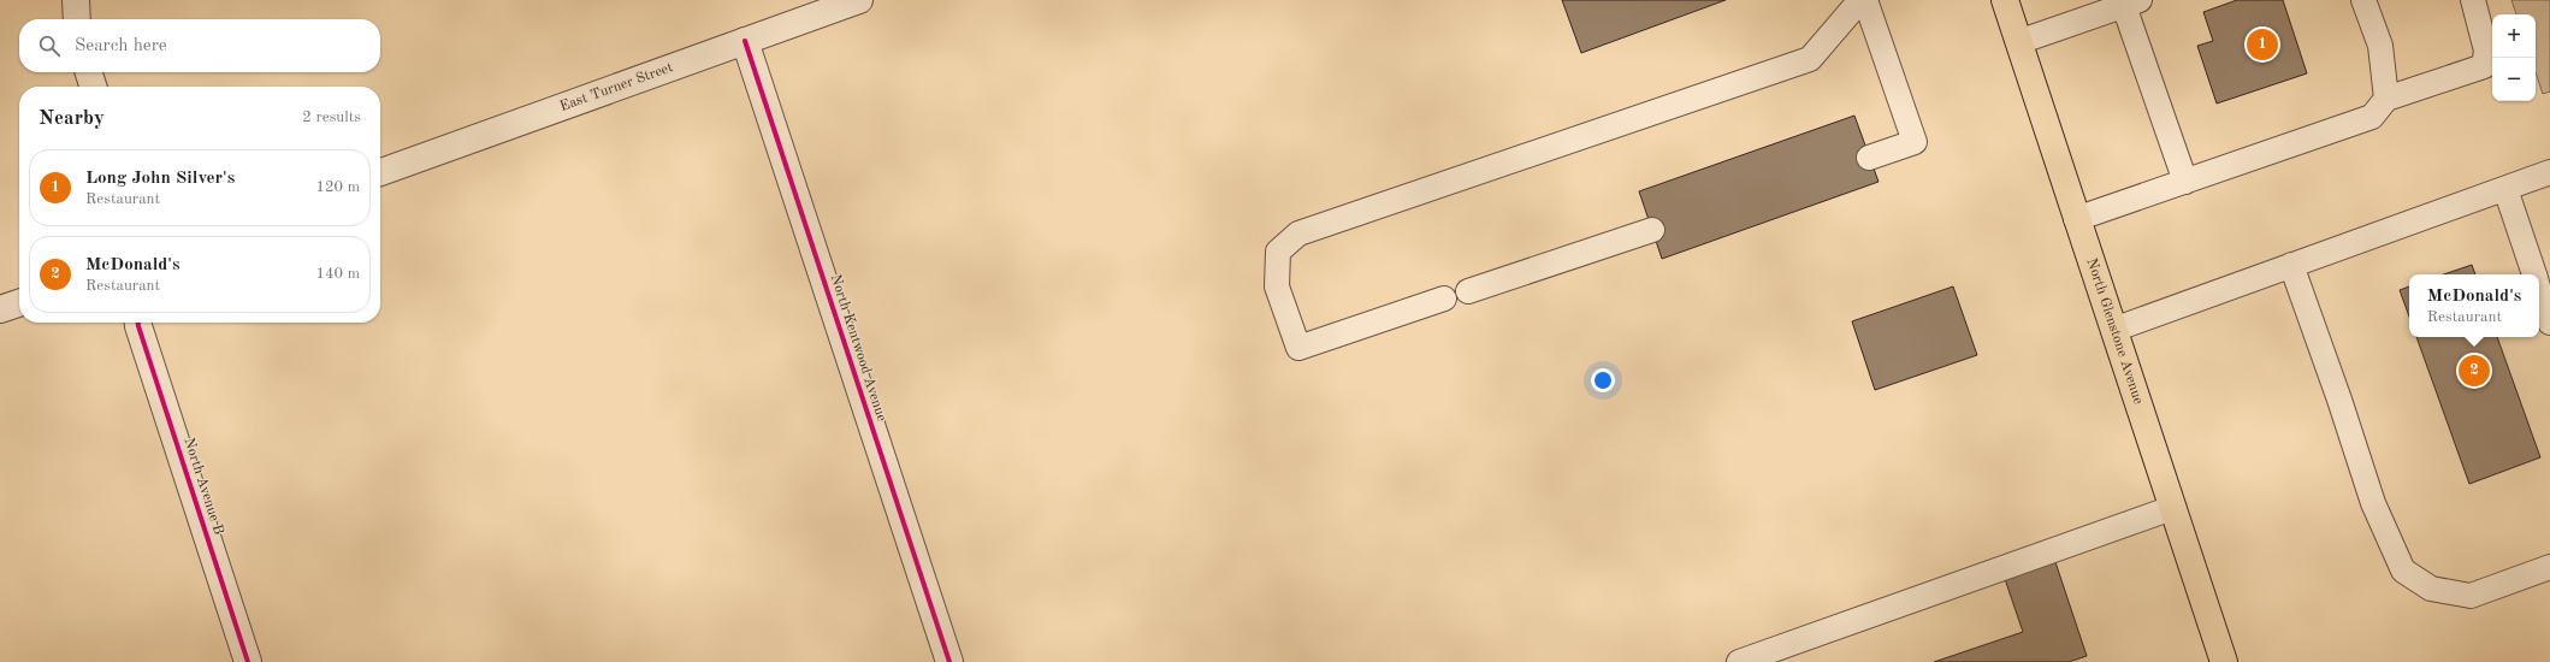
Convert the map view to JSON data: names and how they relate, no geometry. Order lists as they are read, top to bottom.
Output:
{
  "streets": {
    "main road": ["North Glenstone Avenue"],
    "street": ["East Turner Street", "North Kentwood Avenue", "North Avenue B"]
  },
  "crossings": [
    ["East Turner Street", "North Kentwood Avenue"]
  ],
  "page": {
    "map_buttons": ["+", "−"],
    "search": "Search here",
    "pins": ["1", "2"],
    "heading": ["Nearby", "2 results"],
    "list": [
      {
        "mark": "1",
        "name": "Long John Silver's",
        "note": "Restaurant",
        "value": "120 m"
      },
      {
        "mark": "2",
        "name": "McDonald's",
        "note": "Restaurant",
        "value": "140 m"
      }
    ],
    "popup": ["McDonald's", "Restaurant"]
  }
}
